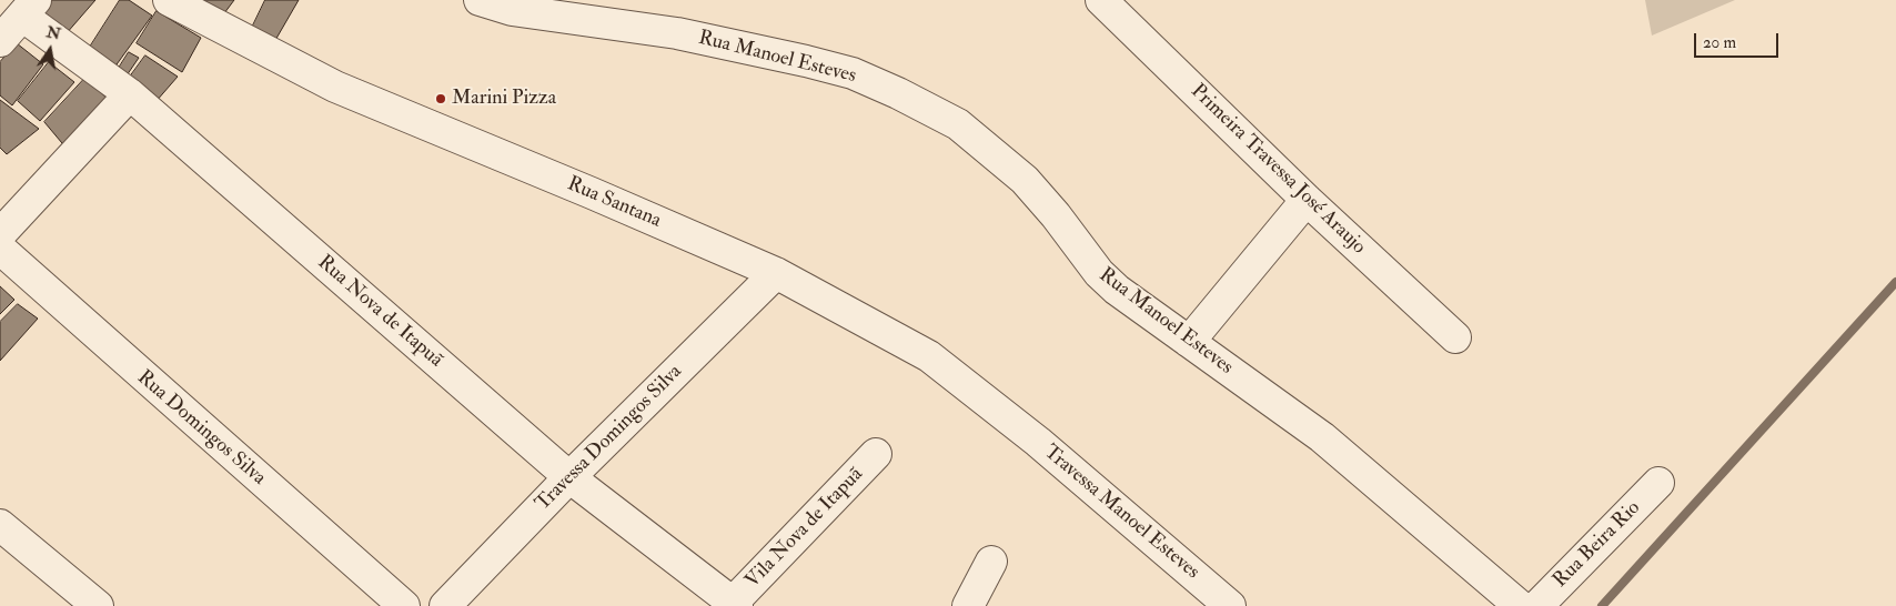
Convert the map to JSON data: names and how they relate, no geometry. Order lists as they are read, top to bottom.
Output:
{
  "streets": {
    "street": [
      "Rua Manoel Esteves",
      "Primeira Travessa José Araujo",
      "Rua Santana",
      "Rua Nova de Itapuã",
      "Rua Domingos Silva",
      "Travessa Domingos Silva",
      "Travessa Manoel Esteves",
      "Vila Nova de Itapuã",
      "Rua Beira Rio"
    ]
  },
  "crossings": [
    ["Rua Santana", "Travessa Domingos Silva"],
    ["Rua Santana", "Travessa Manoel Esteves"],
    ["Rua Nova de Itapuã", "Travessa Domingos Silva"],
    ["Rua Nova de Itapuã", "Vila Nova de Itapuã"]
  ],
  "places": ["Marini Pizza"],
  "scale_bar": "20 m",
  "north": "top"
}
